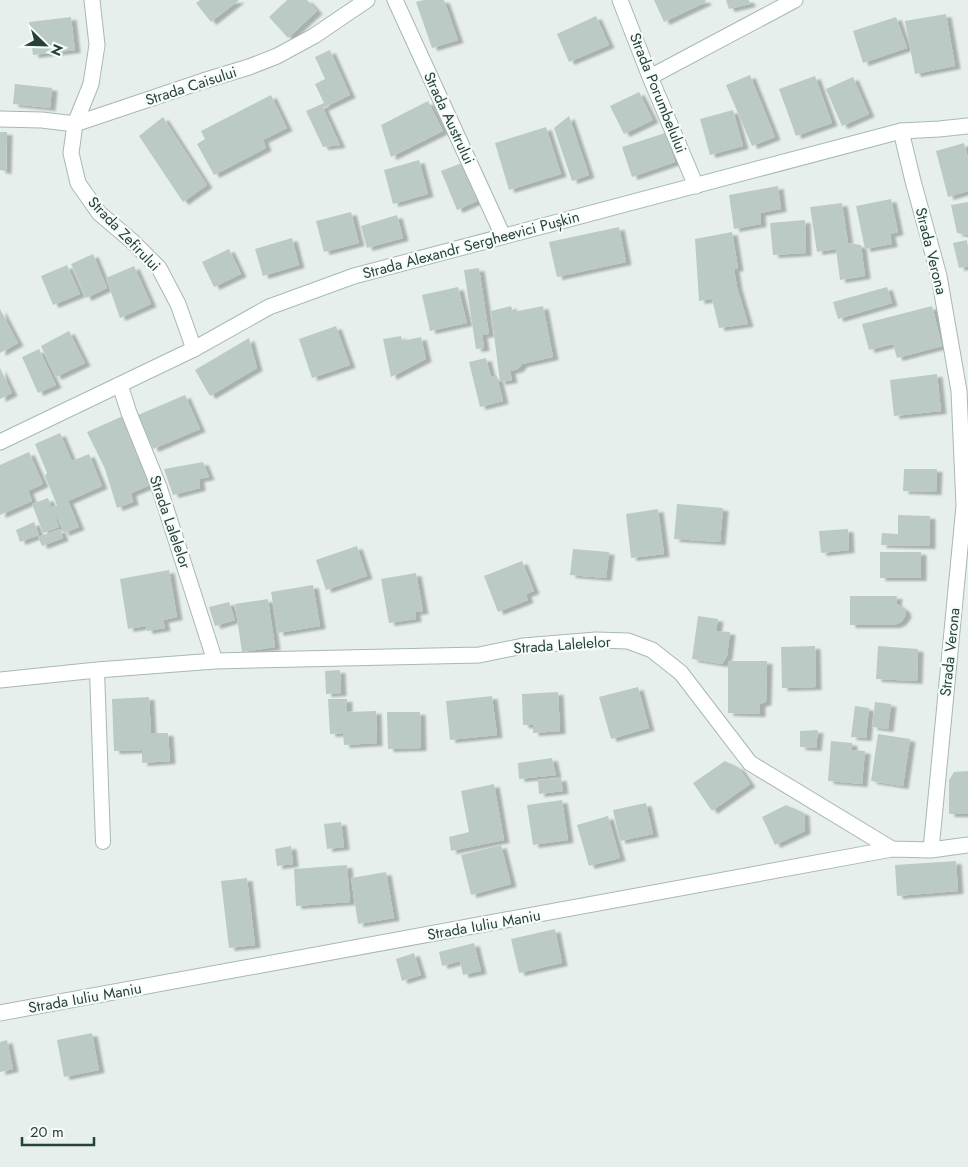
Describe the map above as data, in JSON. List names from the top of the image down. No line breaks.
{"streets":{"street":["Strada Caisului","Strada Porumbelului","Strada Austrului","Strada Zefirului","Strada Alexandr Sergheevici Pușkin","Strada Verona","Strada Lalelelor","Strada Iuliu Maniu"]},"crossings":[["Strada Caisului","Strada Zefirului"],["Strada Porumbelului","Strada Alexandr Sergheevici Pușkin"],["Strada Austrului","Strada Alexandr Sergheevici Pușkin"],["Strada Zefirului","Strada Alexandr Sergheevici Pușkin"],["Strada Alexandr Sergheevici Pușkin","Strada Verona"],["Strada Alexandr Sergheevici Pușkin","Strada Lalelelor"],["Strada Verona","Strada Iuliu Maniu"],["Strada Lalelelor","Strada Iuliu Maniu"]],"scale_bar":"20 m","north":"bottom right"}
